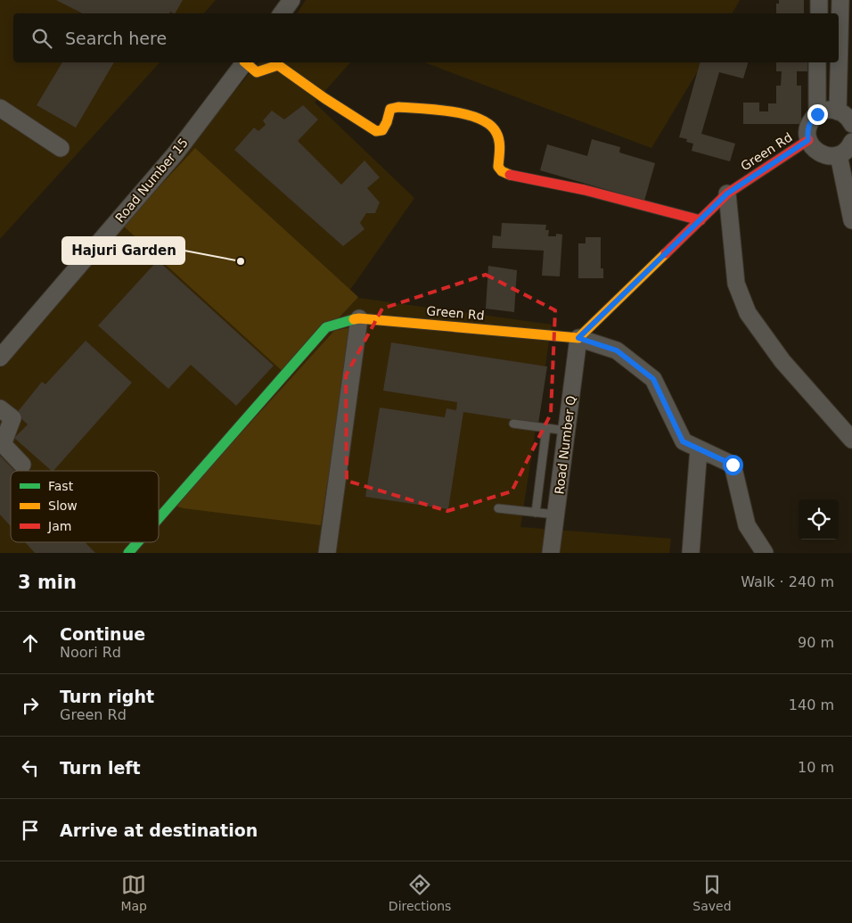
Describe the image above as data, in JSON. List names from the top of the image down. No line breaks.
{"streets":{"street":["Green Rd","Road Number 15","Road Number Q"]},"crossings":[["Green Rd","Road Number Q"]],"places":["Hajuri Garden"],"legend":["Fast","Slow","Jam"],"page":{"search":"Search here","heading":["3 min","Walk · 240 m"],"list":[["Continue","Noori Rd","90 m"],["Turn right","Green Rd","140 m"],["Turn left","10 m"],"Arrive at destination"],"nav":["Map","Directions","Saved"]}}
